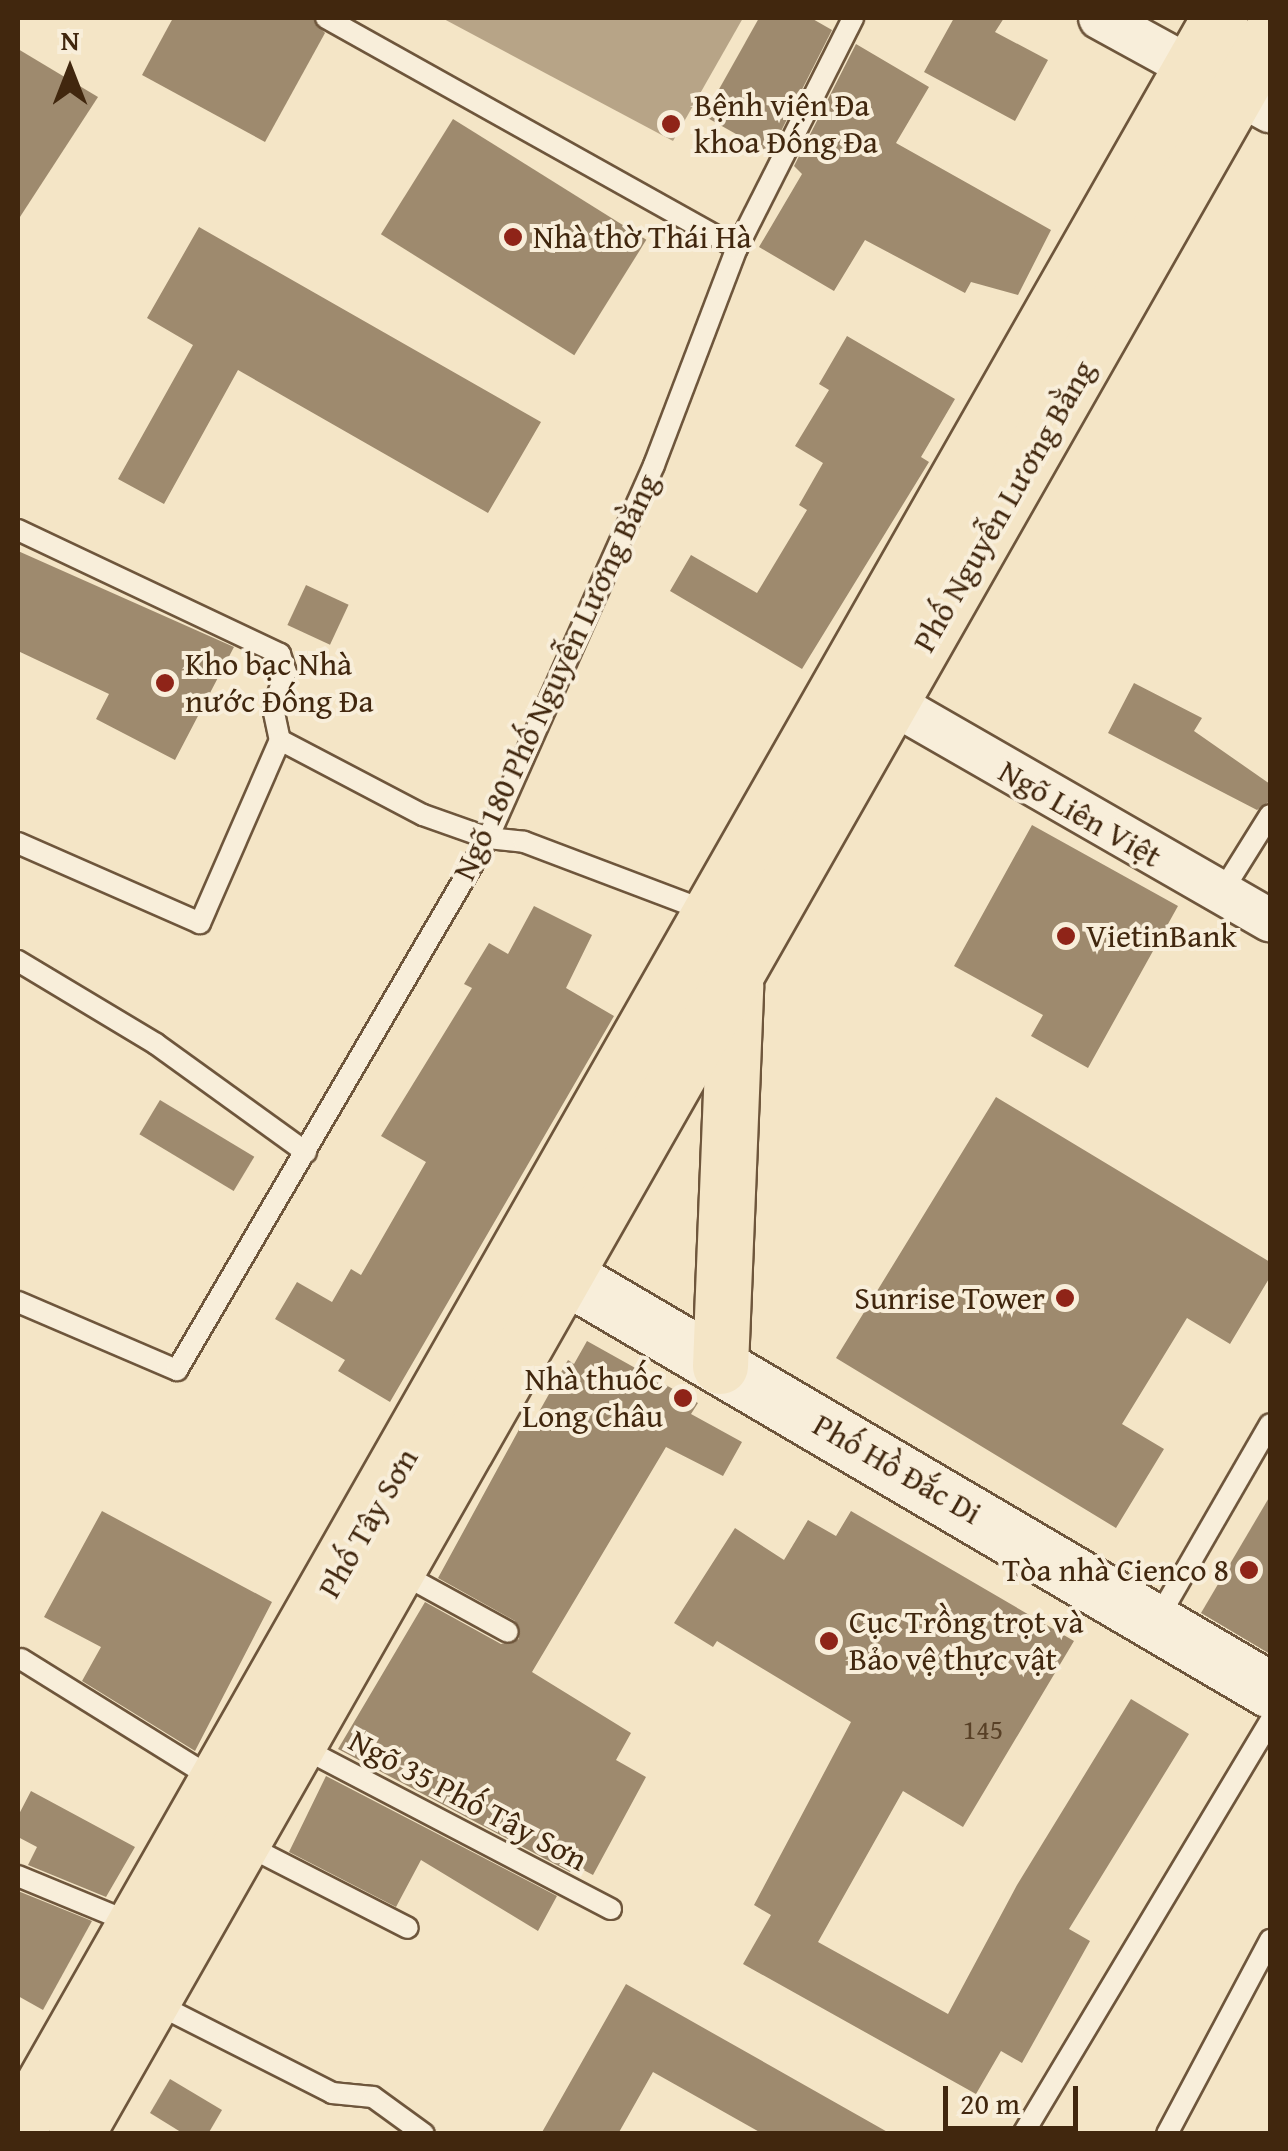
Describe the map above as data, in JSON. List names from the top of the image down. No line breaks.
{"streets":{"main road":["Phố Nguyễn Lương Bằng","Phố Tây Sơn"],"street":["Ngõ Liên Việt","Phố Hồ Đắc Di"],"lane":["Ngõ 180 Phố Nguyễn Lương Bằng","Ngõ 35 Phố Tây Sơn"]},"crossings":[["Phố Nguyễn Lương Bằng","Ngõ Liên Việt"],["Phố Nguyễn Lương Bằng","Phố Tây Sơn"],["Phố Hồ Đắc Di","Phố Tây Sơn"],["Phố Tây Sơn","Ngõ 35 Phố Tây Sơn"]],"places":["Bệnh viện Đa khoa Đống Đa","Nhà thờ Thái Hà","Kho bạc Nhà nước Đống Đa","VietinBank","Sunrise Tower","Nhà thuốc Long Châu","Tòa nhà Cienco 8","Cục Trồng trọt và Bảo vệ thực vật"],"house_numbers":["145"],"scale_bar":"20 m","north":"top"}
